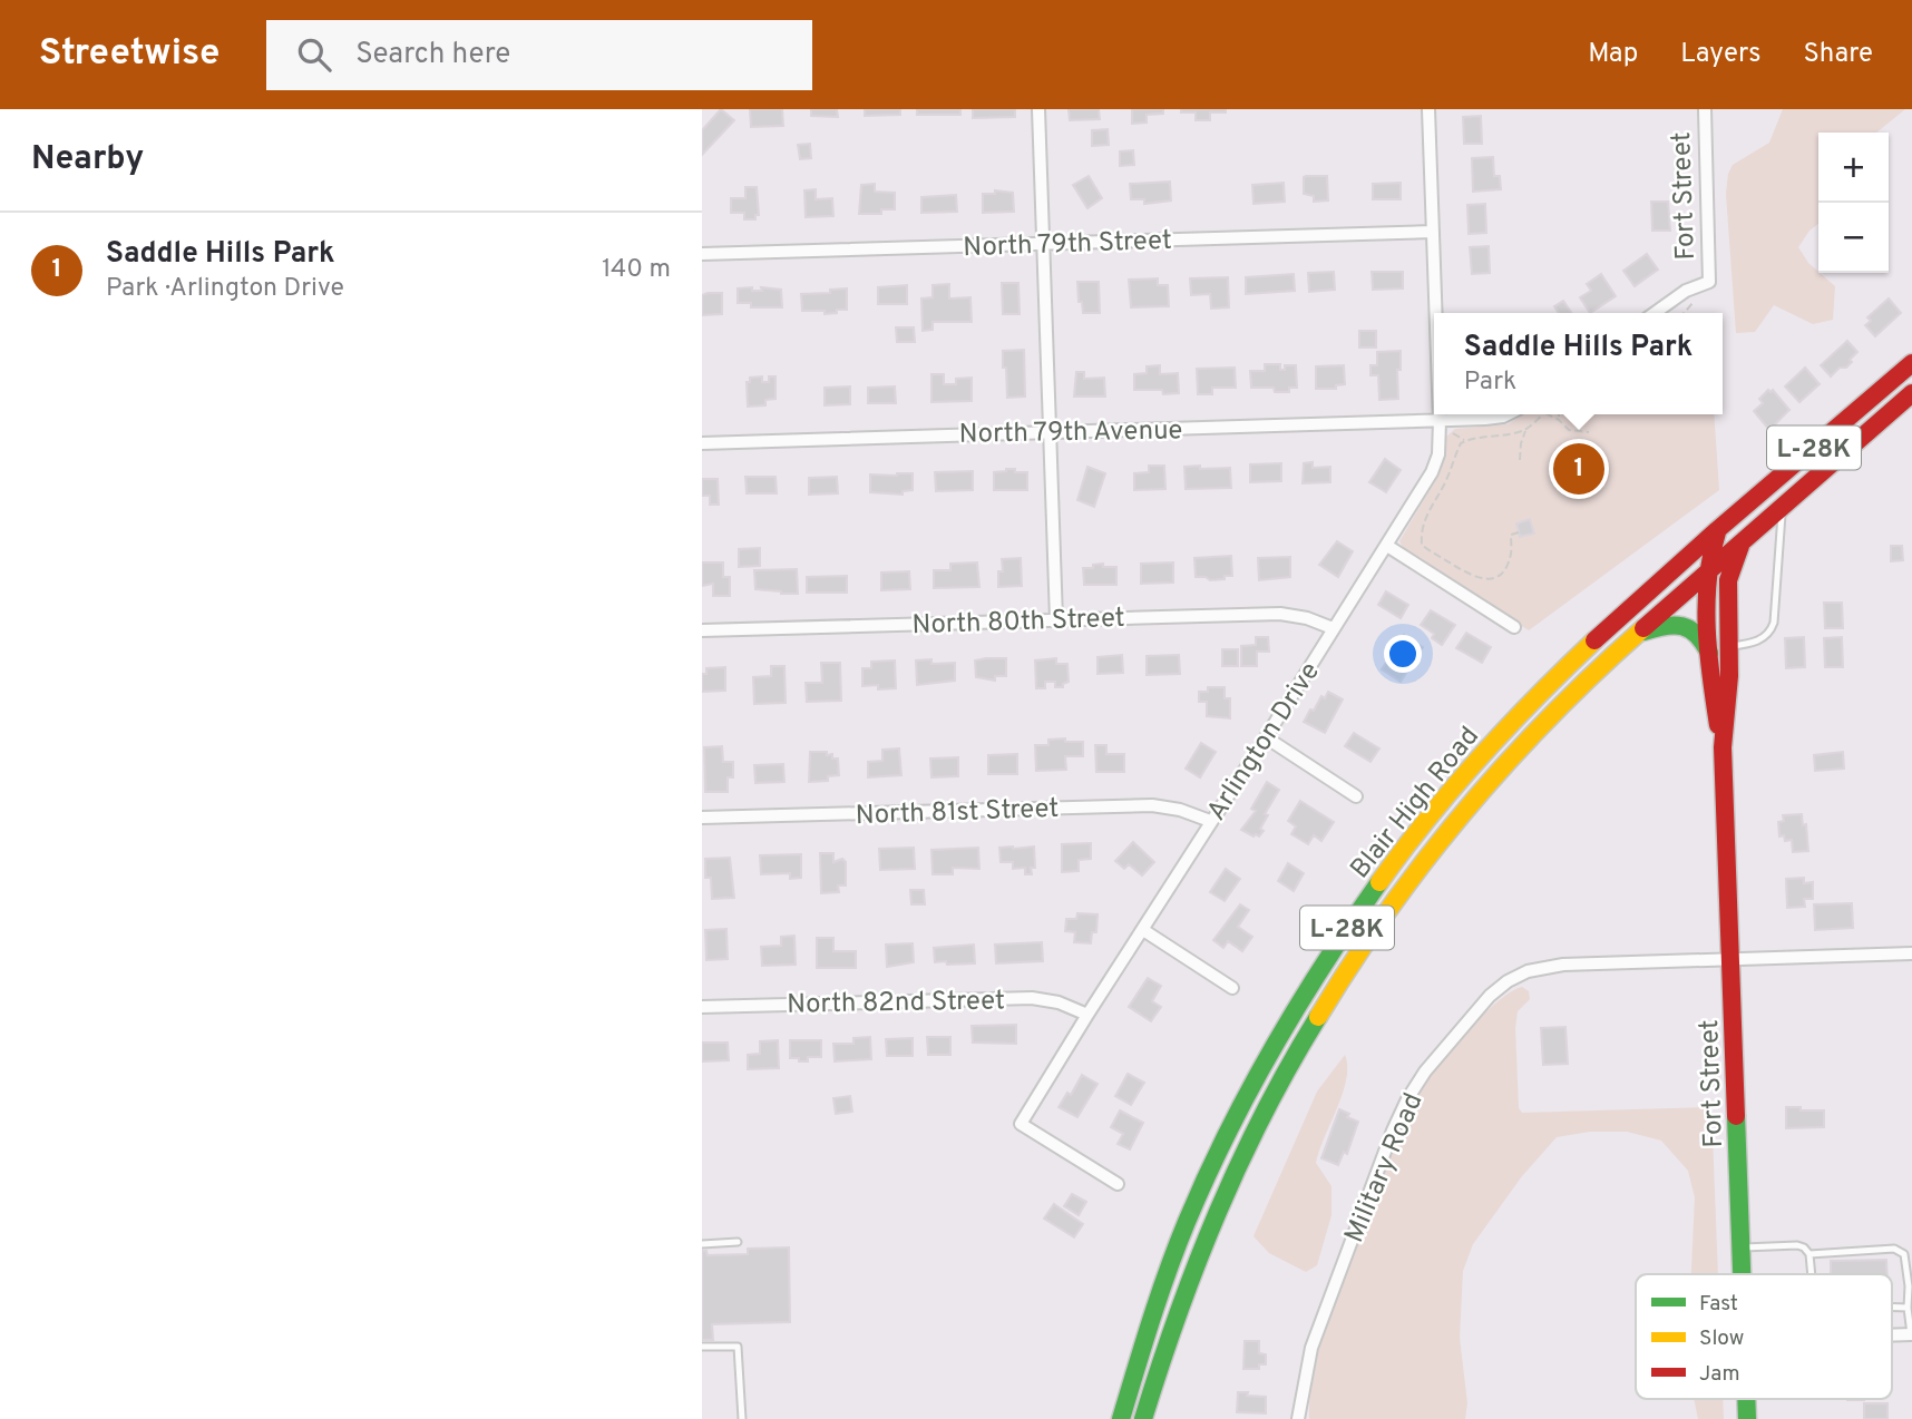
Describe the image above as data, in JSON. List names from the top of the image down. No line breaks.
{"streets":{"main road":["Fort Street","L-28K","Blair High Road"],"street":["North 79th Street","North 79th Avenue","North 80th Street","Arlington Drive","North 81st Street","North 82nd Street","Military Road"]},"crossings":[["Fort Street","L-28K"],["Fort Street","Blair High Road"],["Fort Street","Military Road"],["North 79th Street","Arlington Drive"],["North 79th Avenue","Arlington Drive"],["L-28K","Blair High Road"],["North 80th Street","Arlington Drive"],["Arlington Drive","North 81st Street"],["Arlington Drive","North 82nd Street"]],"legend":["Fast","Slow","Jam"],"page":{"header":"Streetwise","search":"Search here","nav":["Map","Layers","Share"],"heading":"Nearby","map_buttons":["+","−"],"list":[{"mark":"1","name":"Saddle Hills Park","note":"Park · Arlington Drive","value":"140 m"}],"popup":["Saddle Hills Park","Park"],"pins":"1"}}
